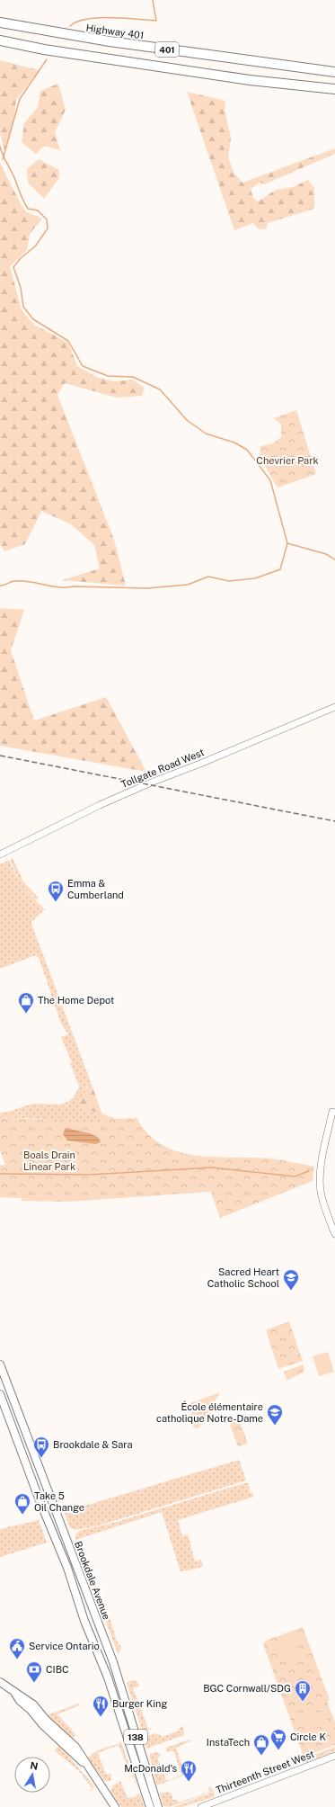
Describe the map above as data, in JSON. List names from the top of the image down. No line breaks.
{"streets":{"highway":["Highway 401","401"],"main road":["Brookdale Avenue","138"],"street":["Tollgate Road West","Thirteenth Street West"]},"parks":["Chevrier Park","Boals Drain Linear Park"],"places":{"bus stop":["Emma & Cumberland","Brookdale & Sara"],"shop":["The Home Depot","Take 5 Oil Change","InstaTech"],"school or university":["Sacred Heart Catholic School","École élémentaire catholique Notre-Dame"],"public building":["Service Ontario"],"bank":["CIBC"],"building":["BGC Cornwall/SDG"],"restaurant":["Burger King","McDonald's"],"supermarket":["Circle K"]},"north":"top"}
